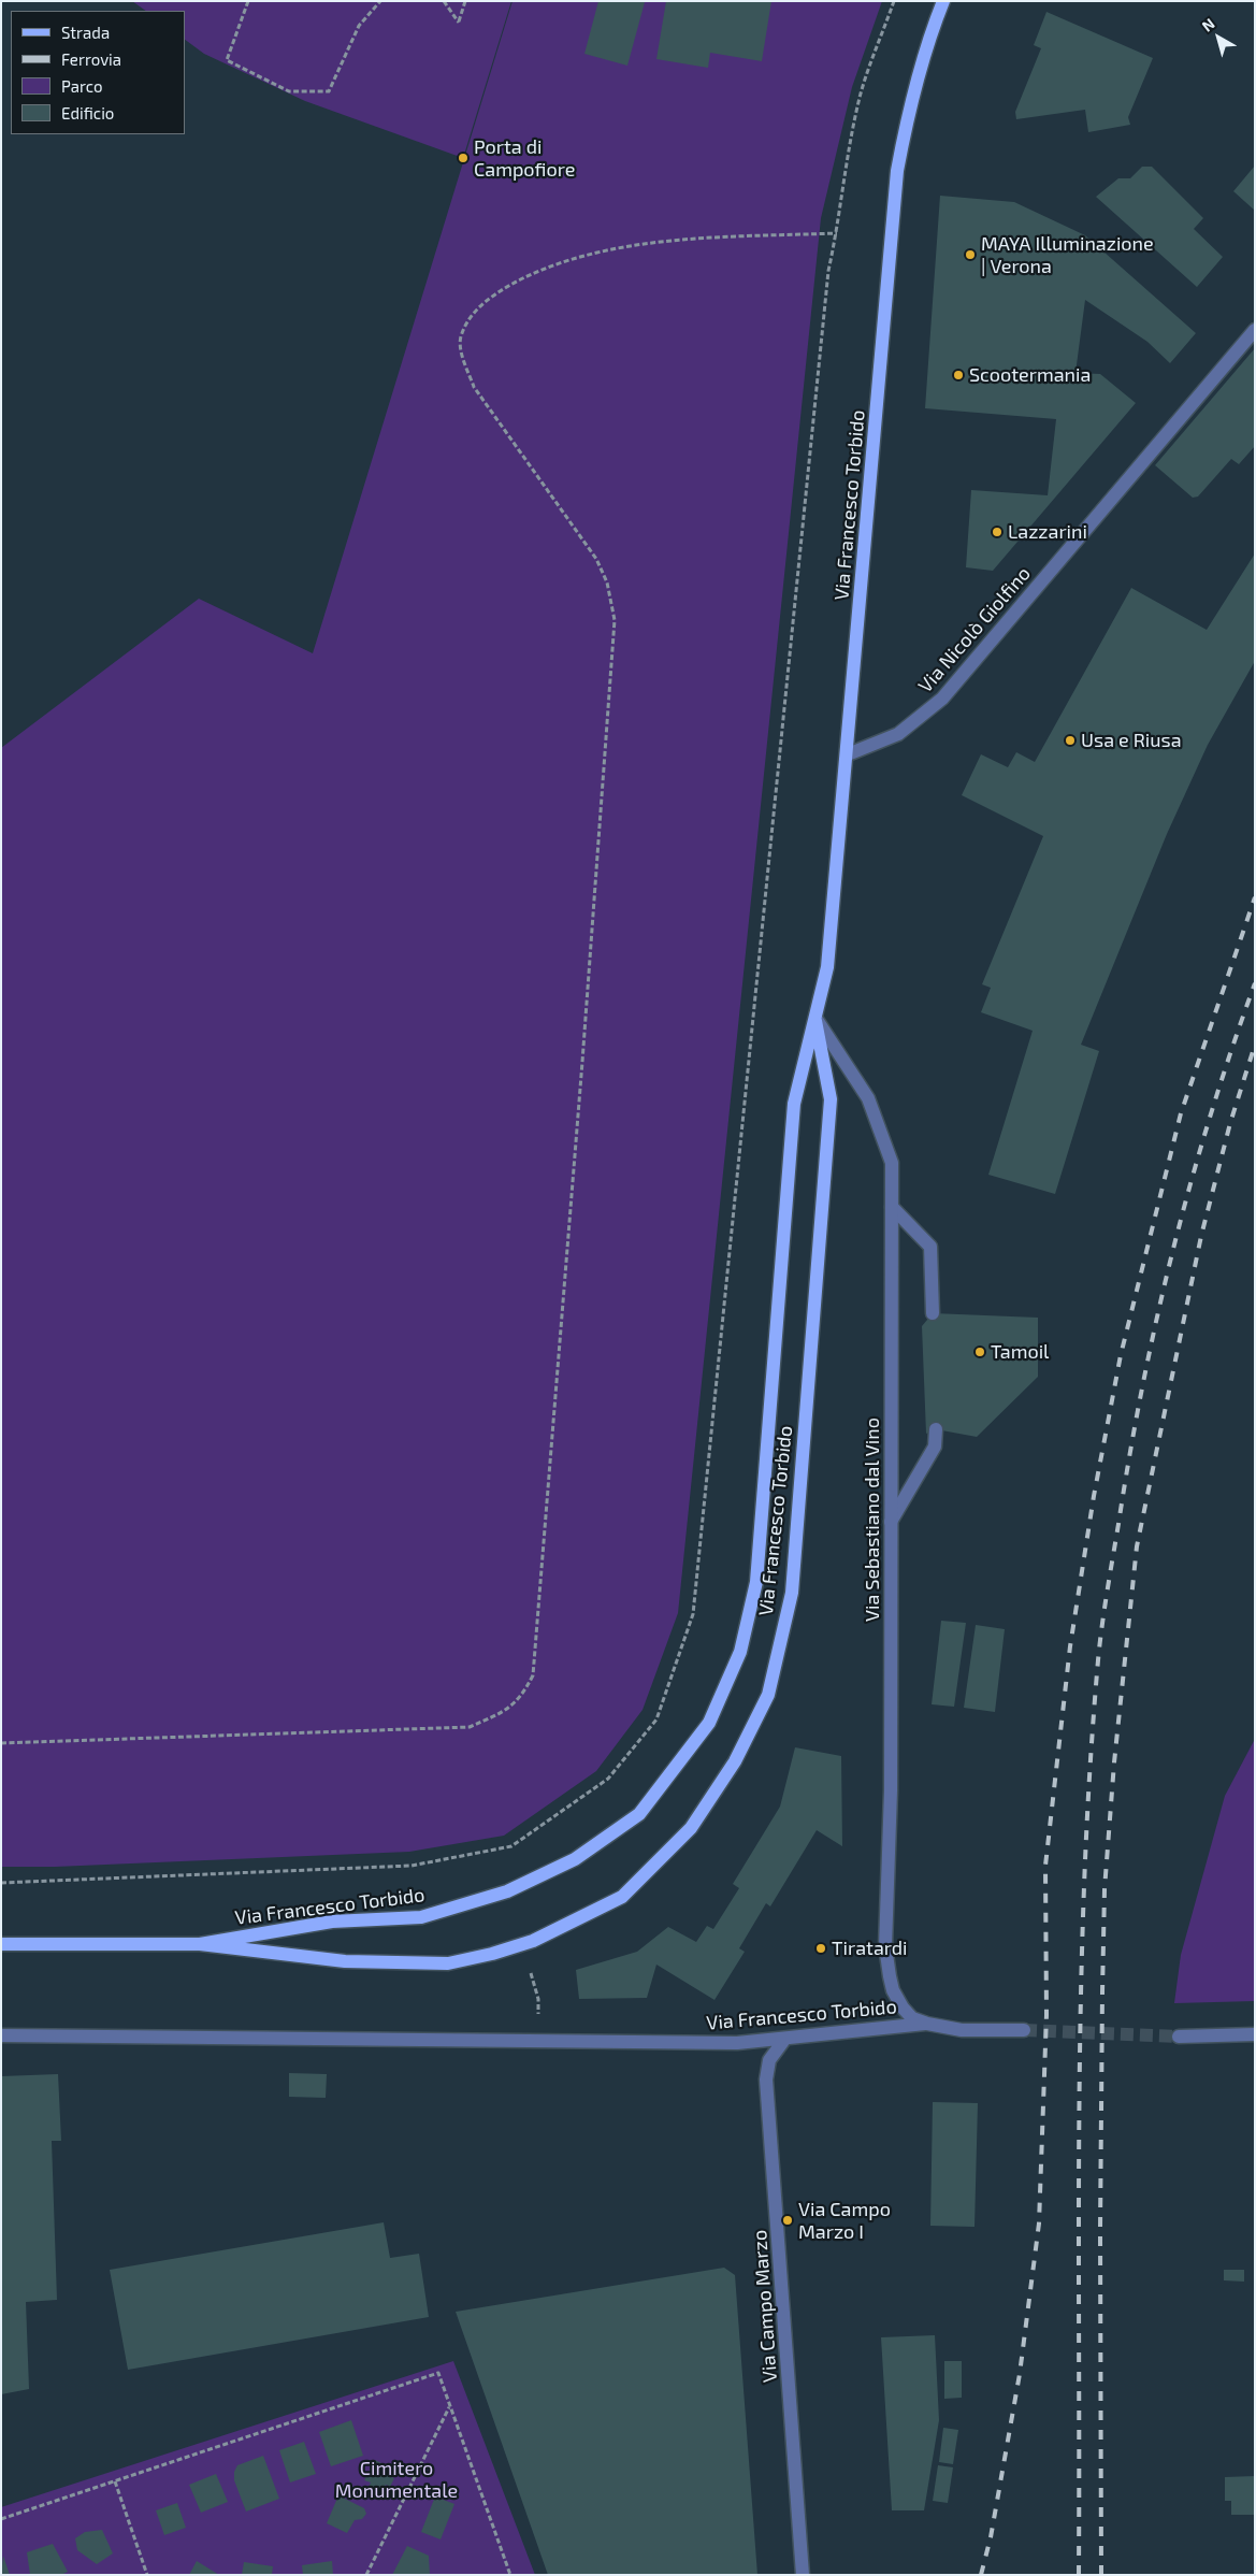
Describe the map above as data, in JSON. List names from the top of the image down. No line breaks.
{"streets":{"main road":["Via Francesco Torbido"],"street":["Via Nicolò Giolfino","Via Sebastiano dal Vino","Via Campo Marzo"]},"crossings":[["Via Francesco Torbido","Via Nicolò Giolfino"],["Via Francesco Torbido","Via Sebastiano dal Vino"],["Via Francesco Torbido","Via Campo Marzo"]],"parks":["Cimitero Monumentale"],"places":["Porta di Campofiore","MAYA Illuminazione | Verona","Scootermania","Lazzarini","Usa e Riusa","Tamoil","Tiratardi","Via Campo Marzo I"],"legend":["Strada","Ferrovia","Parco","Edificio"],"north":"top left"}
